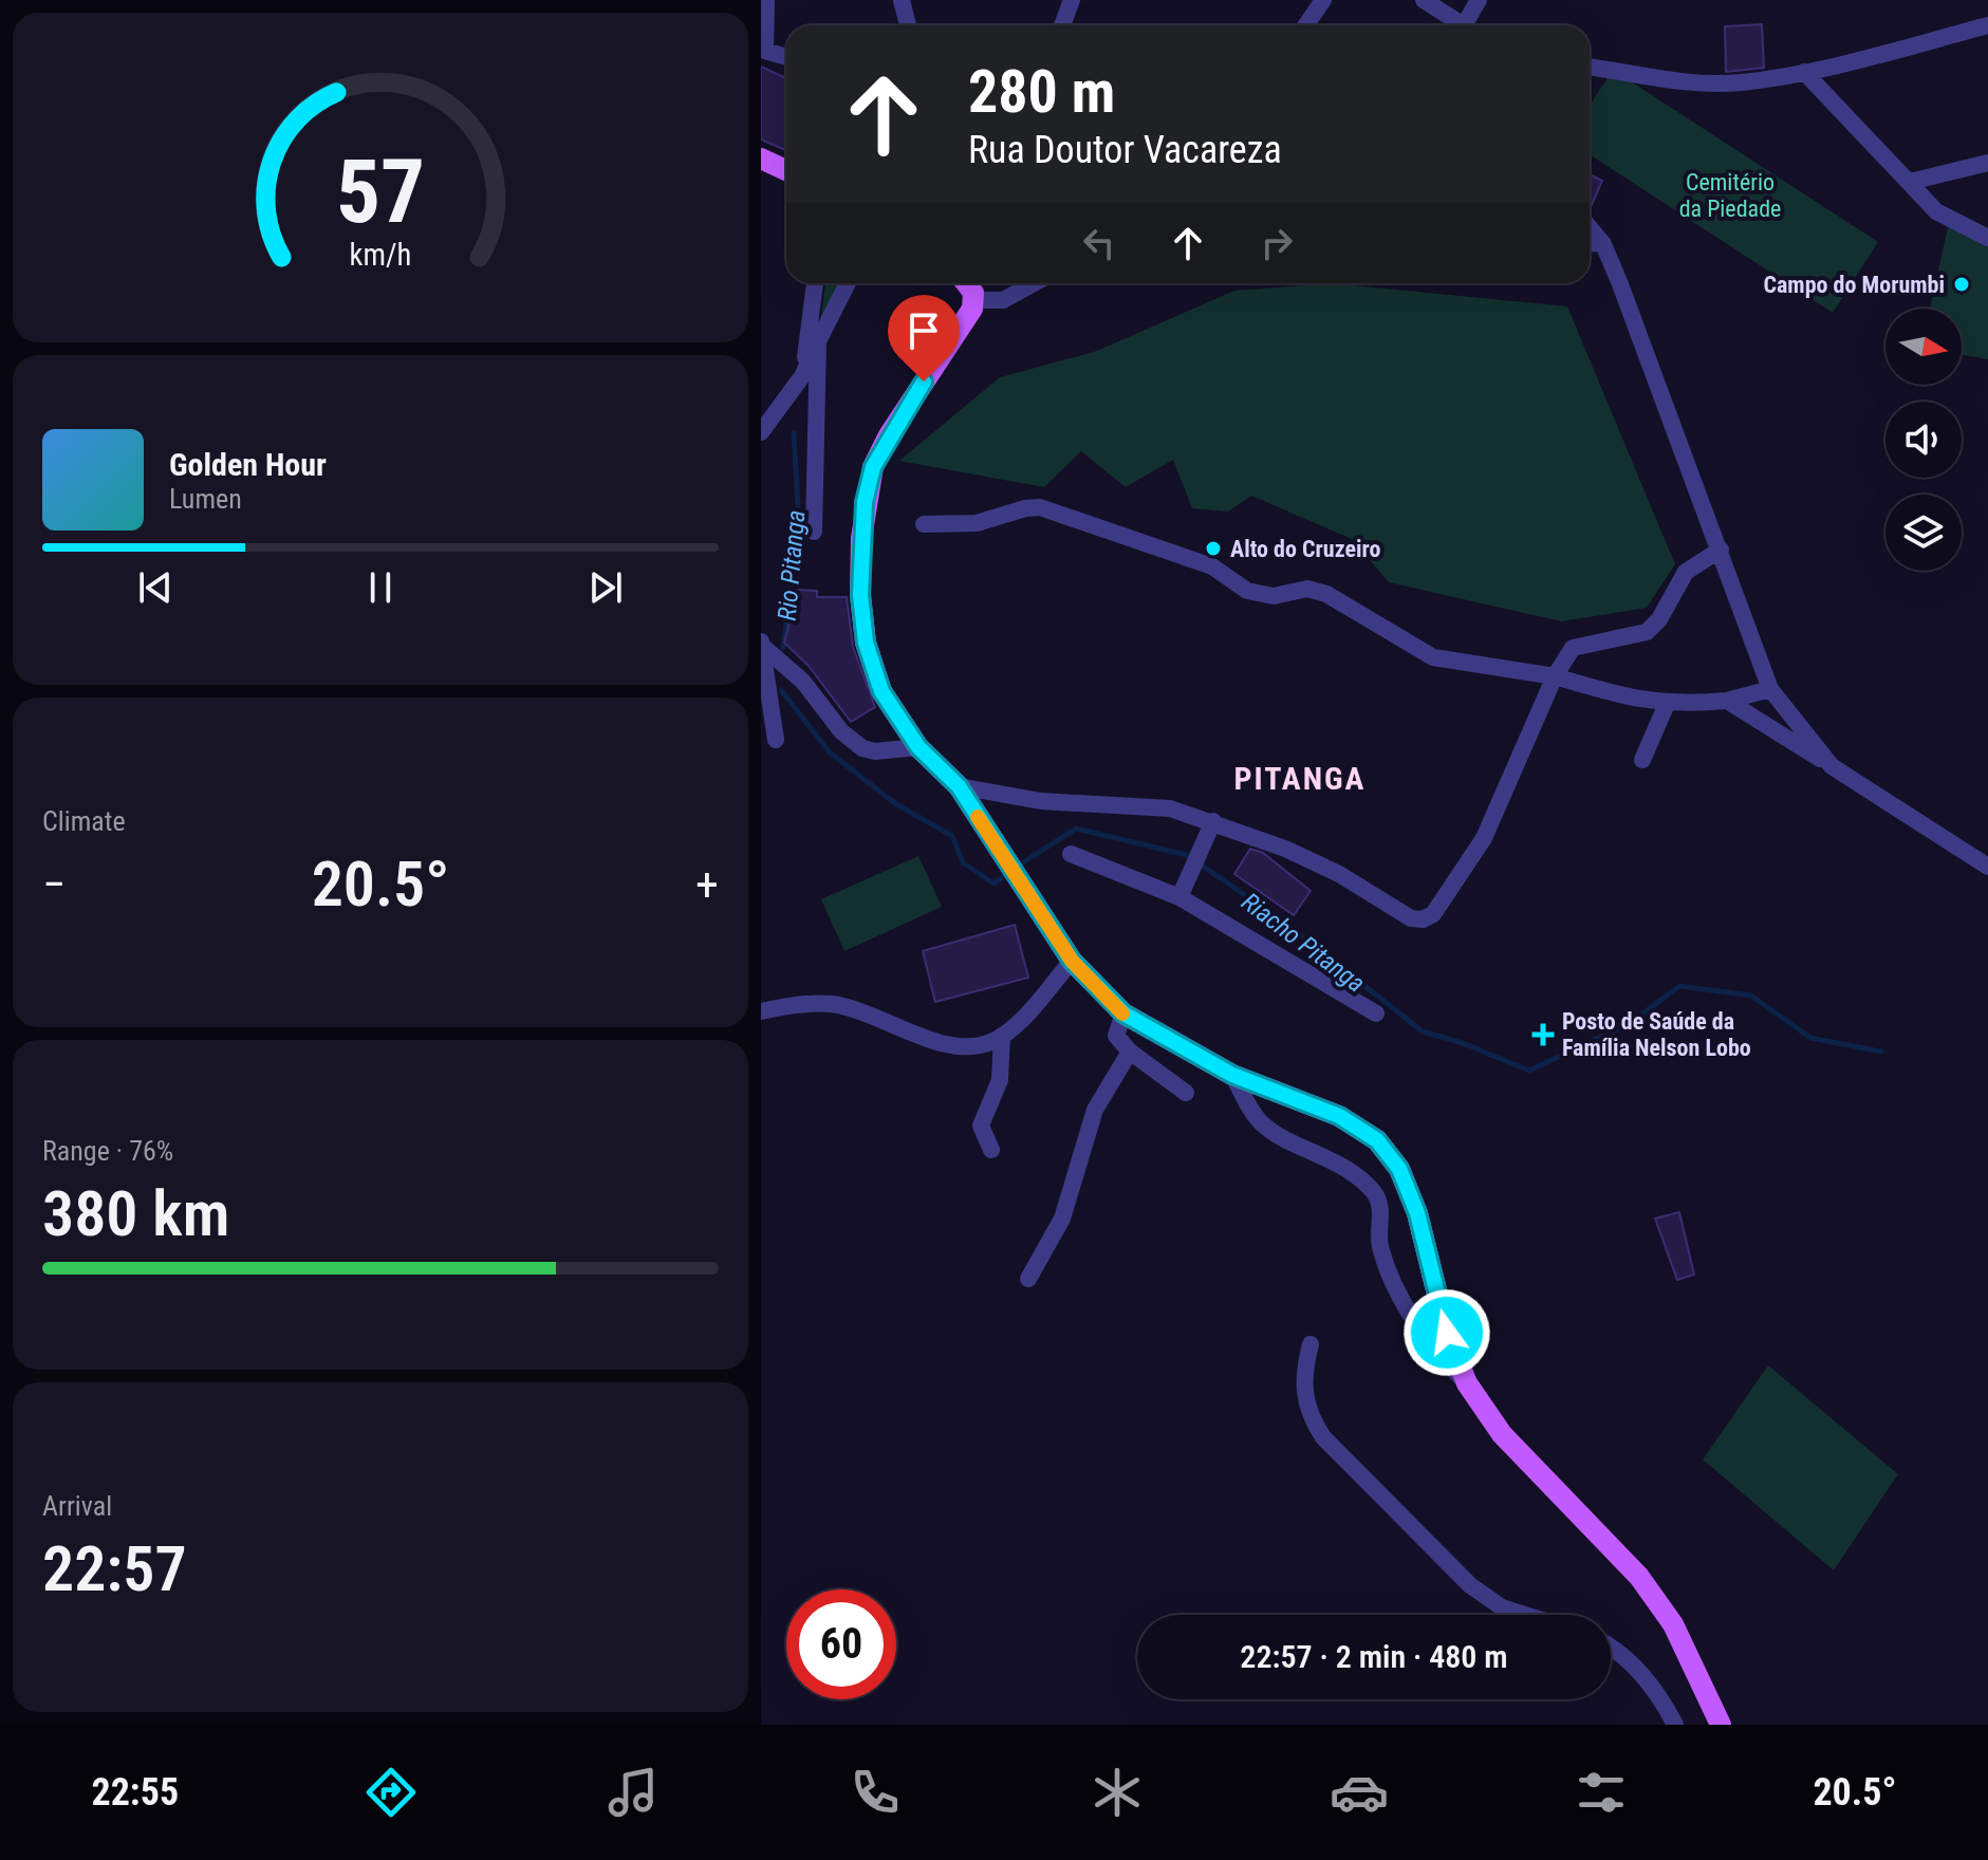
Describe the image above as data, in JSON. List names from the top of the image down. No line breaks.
{"districts":["PITANGA"],"water":["Rio Pitanga","Riacho Pitanga"],"parks":["Cemitério da Piedade"],"places":{"other":["Campo do Morumbi","Alto do Cruzeiro"],"health":["Posto de Saúde da Família Nelson Lobo"]},"north":"right","page":{"turn":["280 m","Rua Doutor Vacareza"],"song":["Golden Hour","Lumen"],"tile":["Climate",["Range · 76%","380 km"],["Arrival","22:57"]],"heat":["−","20.5°","+"],"limit":"60","trip":"22:57 · 2 min · 480 m","tabs":["22:55","20.5°"],"gauge":["57","km/h"]}}
